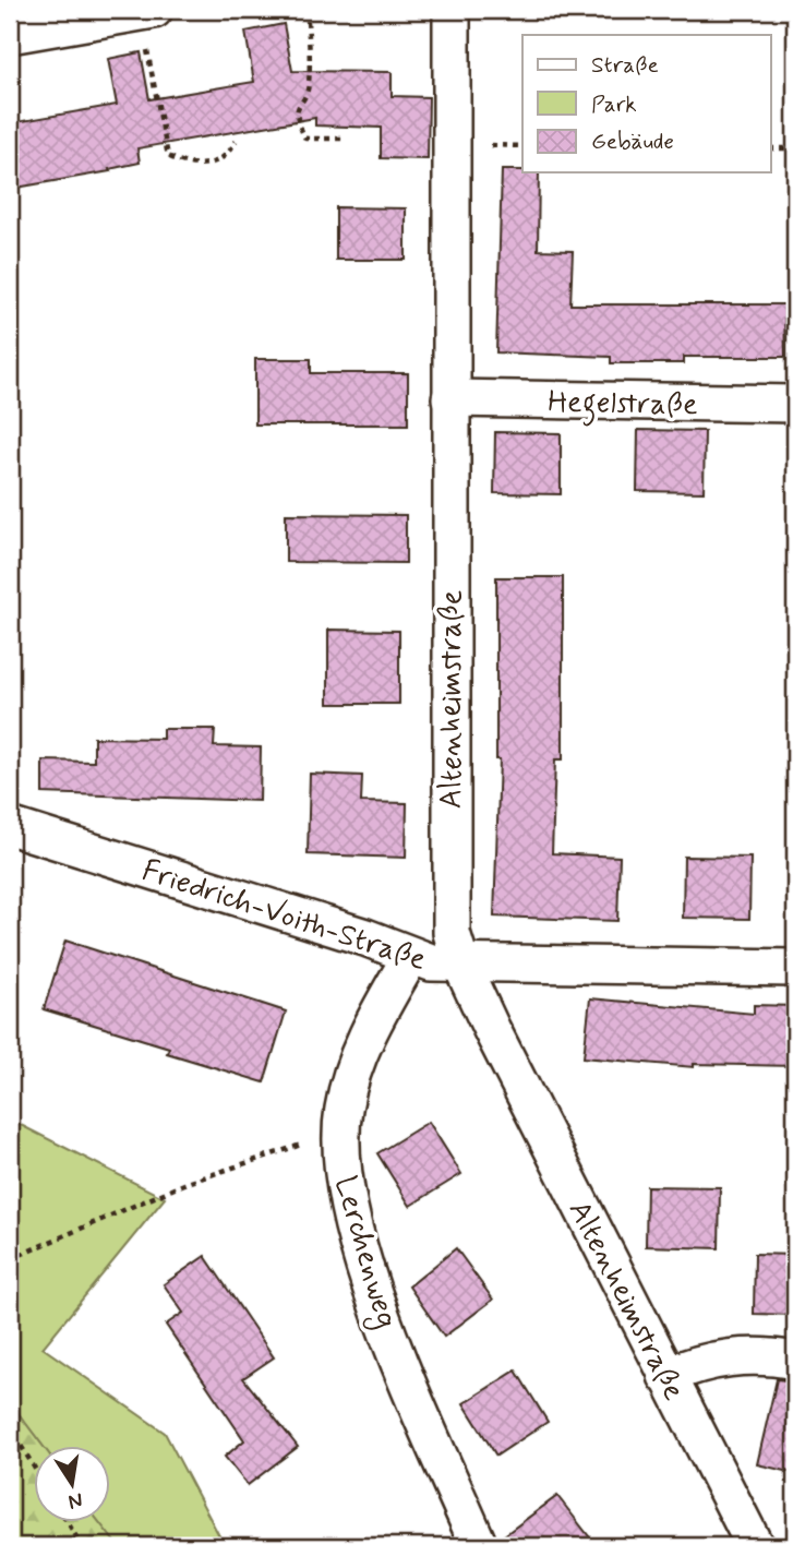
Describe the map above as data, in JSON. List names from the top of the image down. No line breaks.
{"streets":{"street":["Hegelstraße","Altenheimstraße","Friedrich-Voith-Straße","Lerchenweg"]},"crossings":[["Hegelstraße","Altenheimstraße"],["Altenheimstraße","Friedrich-Voith-Straße"],["Friedrich-Voith-Straße","Lerchenweg"]],"legend":["Straße","Park","Gebäude"],"north":"bottom"}
